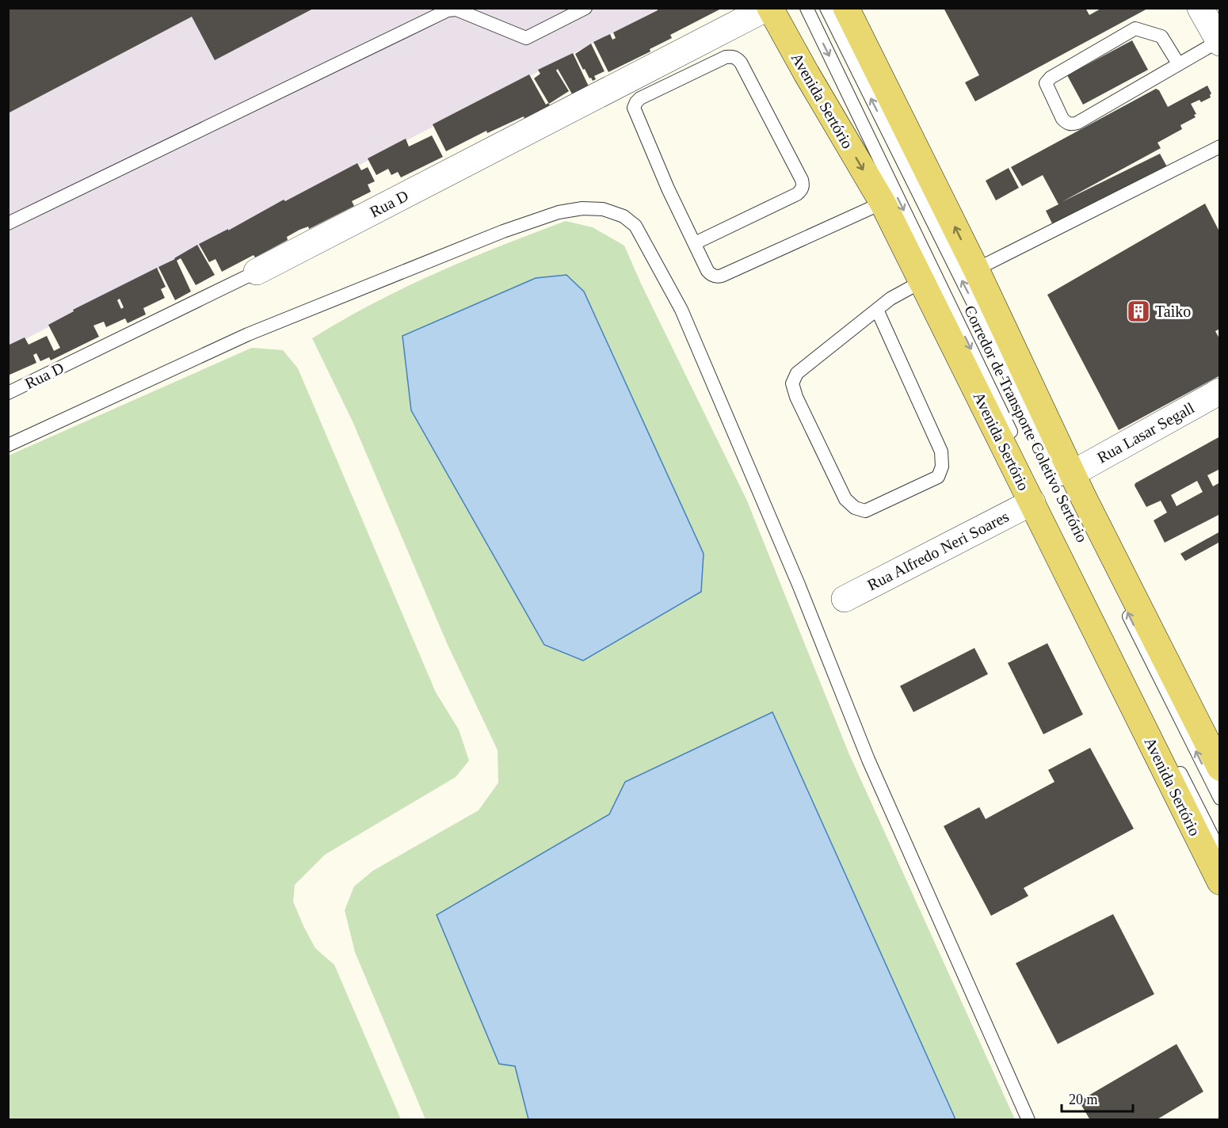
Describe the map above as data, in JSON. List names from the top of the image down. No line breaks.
{"streets":{"main road":["Avenida Sertório"],"street":["Rua D","Rua Lasar Segall","Rua Alfredo Neri Soares"],"lane":["Corredor de Transporte Coletivo Sertório"]},"crossings":[["Avenida Sertório","Rua D"],["Avenida Sertório","Rua Alfredo Neri Soares"]],"places":{"building":["Taiko"]},"scale_bar":"20 m"}
